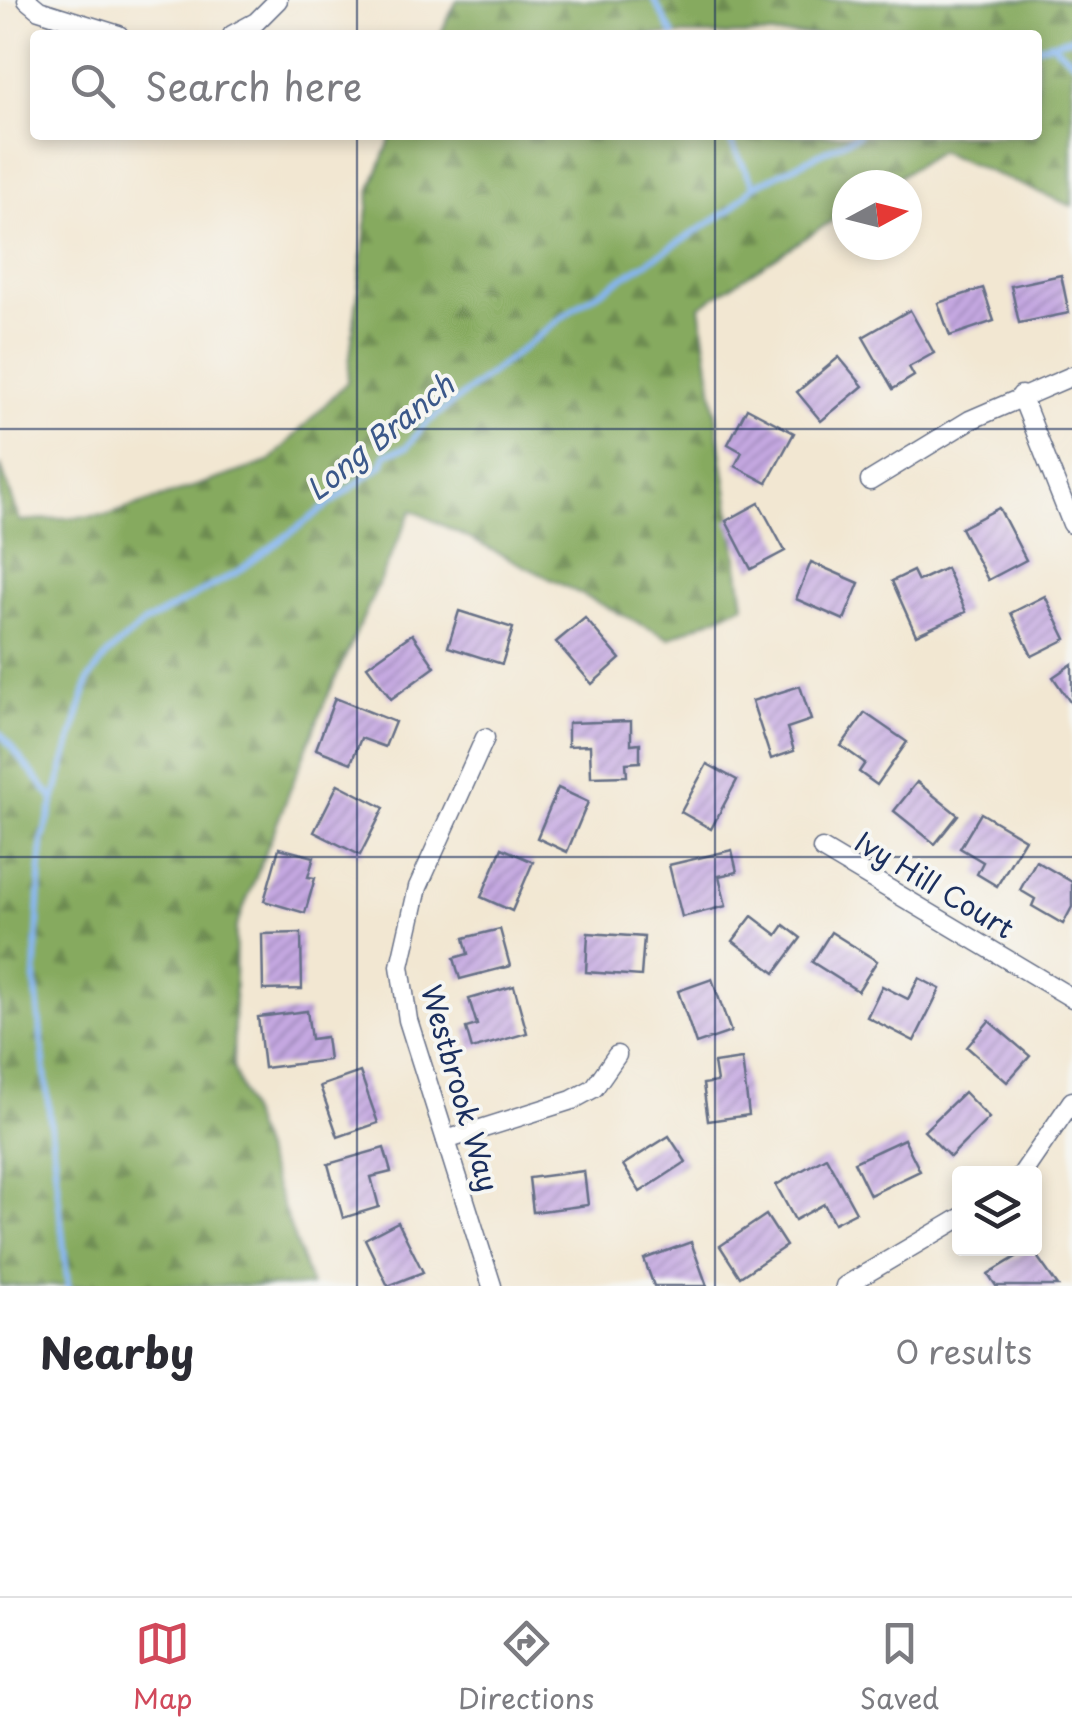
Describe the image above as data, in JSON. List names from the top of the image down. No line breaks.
{"streets":{"street":["Ivy Hill Court","Westbrook Way"]},"water":["Long Branch"],"north":"right","page":{"search":"Search here","heading":["Nearby","0 results"],"nav":["Map","Directions","Saved"]}}
